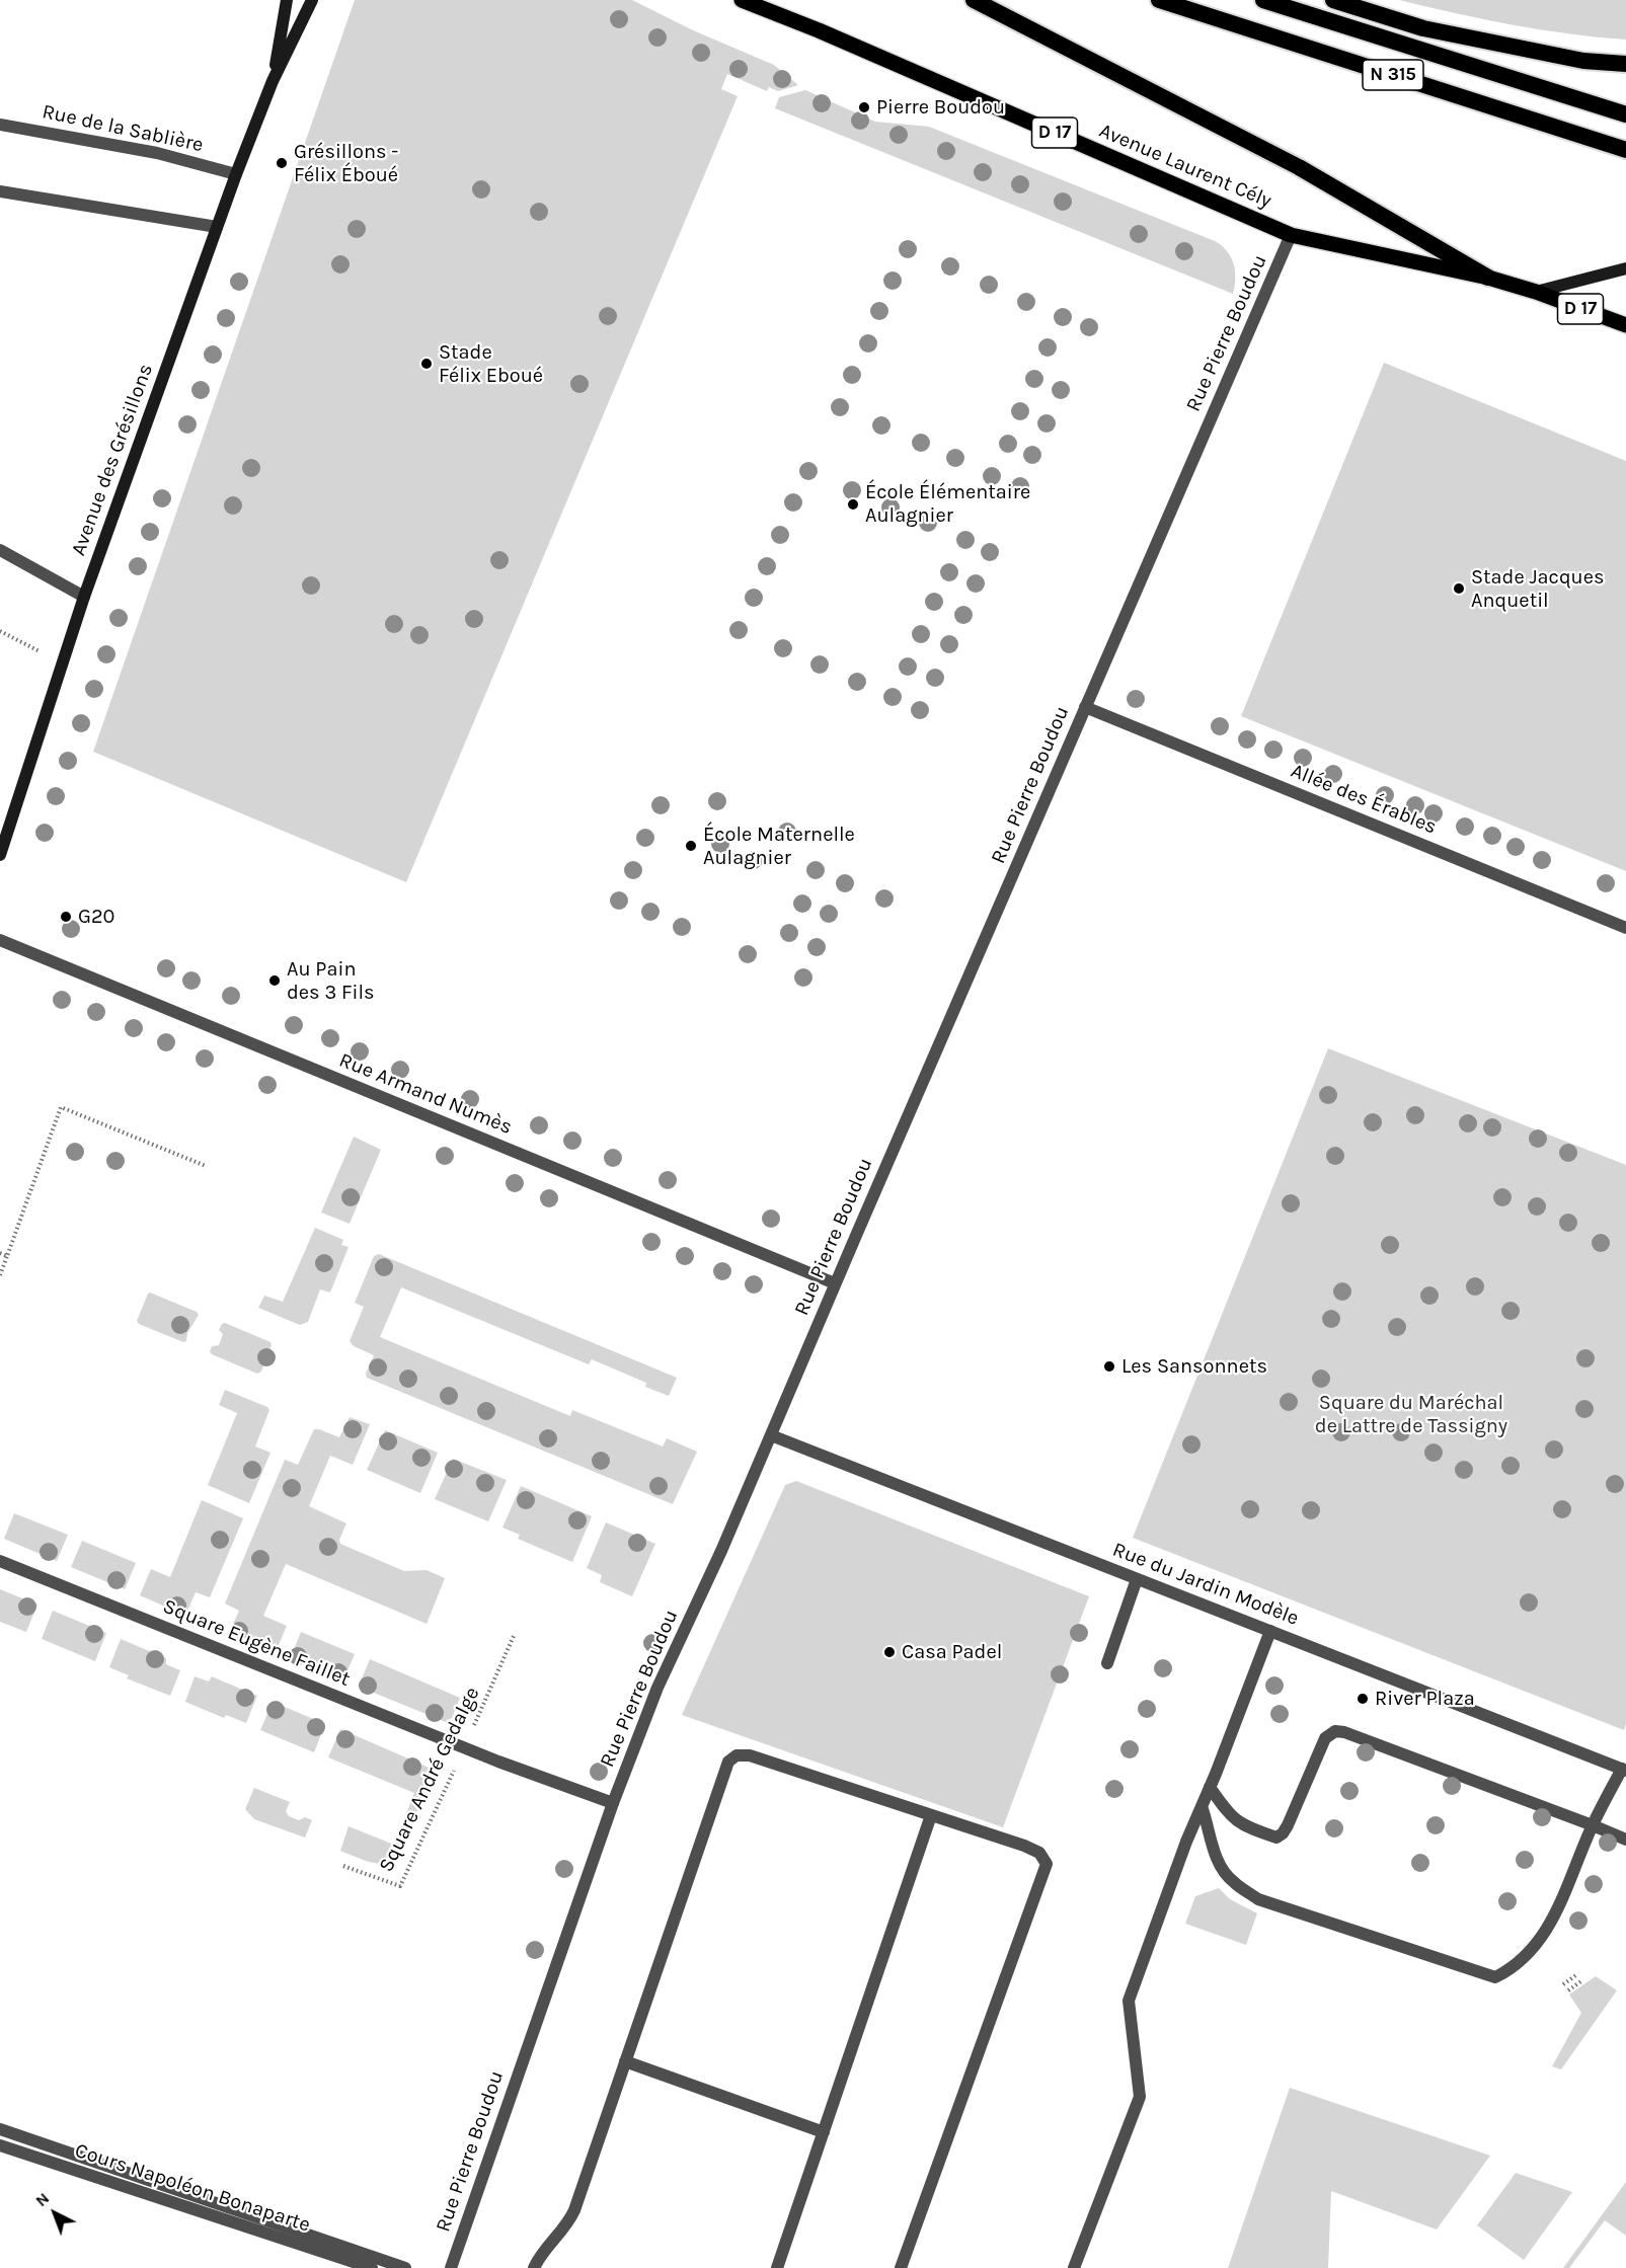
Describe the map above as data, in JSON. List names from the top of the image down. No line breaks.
{"streets":{"highway":["N 315"],"main road":["D 17","Avenue Laurent Cély","Avenue des Grésillons"],"street":["Rue de la Sablière","Rue Pierre Boudou","Allée des Érables","Rue Armand Numès","Rue du Jardin Modèle","Square Eugène Faillet","Cours Napoléon Bonaparte"],"path":["Square André Gedalge"]},"crossings":[["Rue de la Sablière","Avenue des Grésillons"],["D 17","Avenue Laurent Cély"],["Avenue Laurent Cély","Rue Pierre Boudou"],["Rue Pierre Boudou","Allée des Érables"],["Rue Pierre Boudou","Rue Armand Numès"],["Rue Pierre Boudou","Rue du Jardin Modèle"],["Rue Pierre Boudou","Square Eugène Faillet"],["Square Eugène Faillet","Square André Gedalge"]],"parks":["Square du Maréchal de Lattre de Tassigny"],"places":["Pierre Boudou","Grésillons - Félix Éboué","Stade Félix Eboué","École Élémentaire Aulagnier","Stade Jacques Anquetil","École Maternelle Aulagnier","G20","Au Pain des 3 Fils","Les Sansonnets","Casa Padel","River Plaza"],"north":"top left"}
